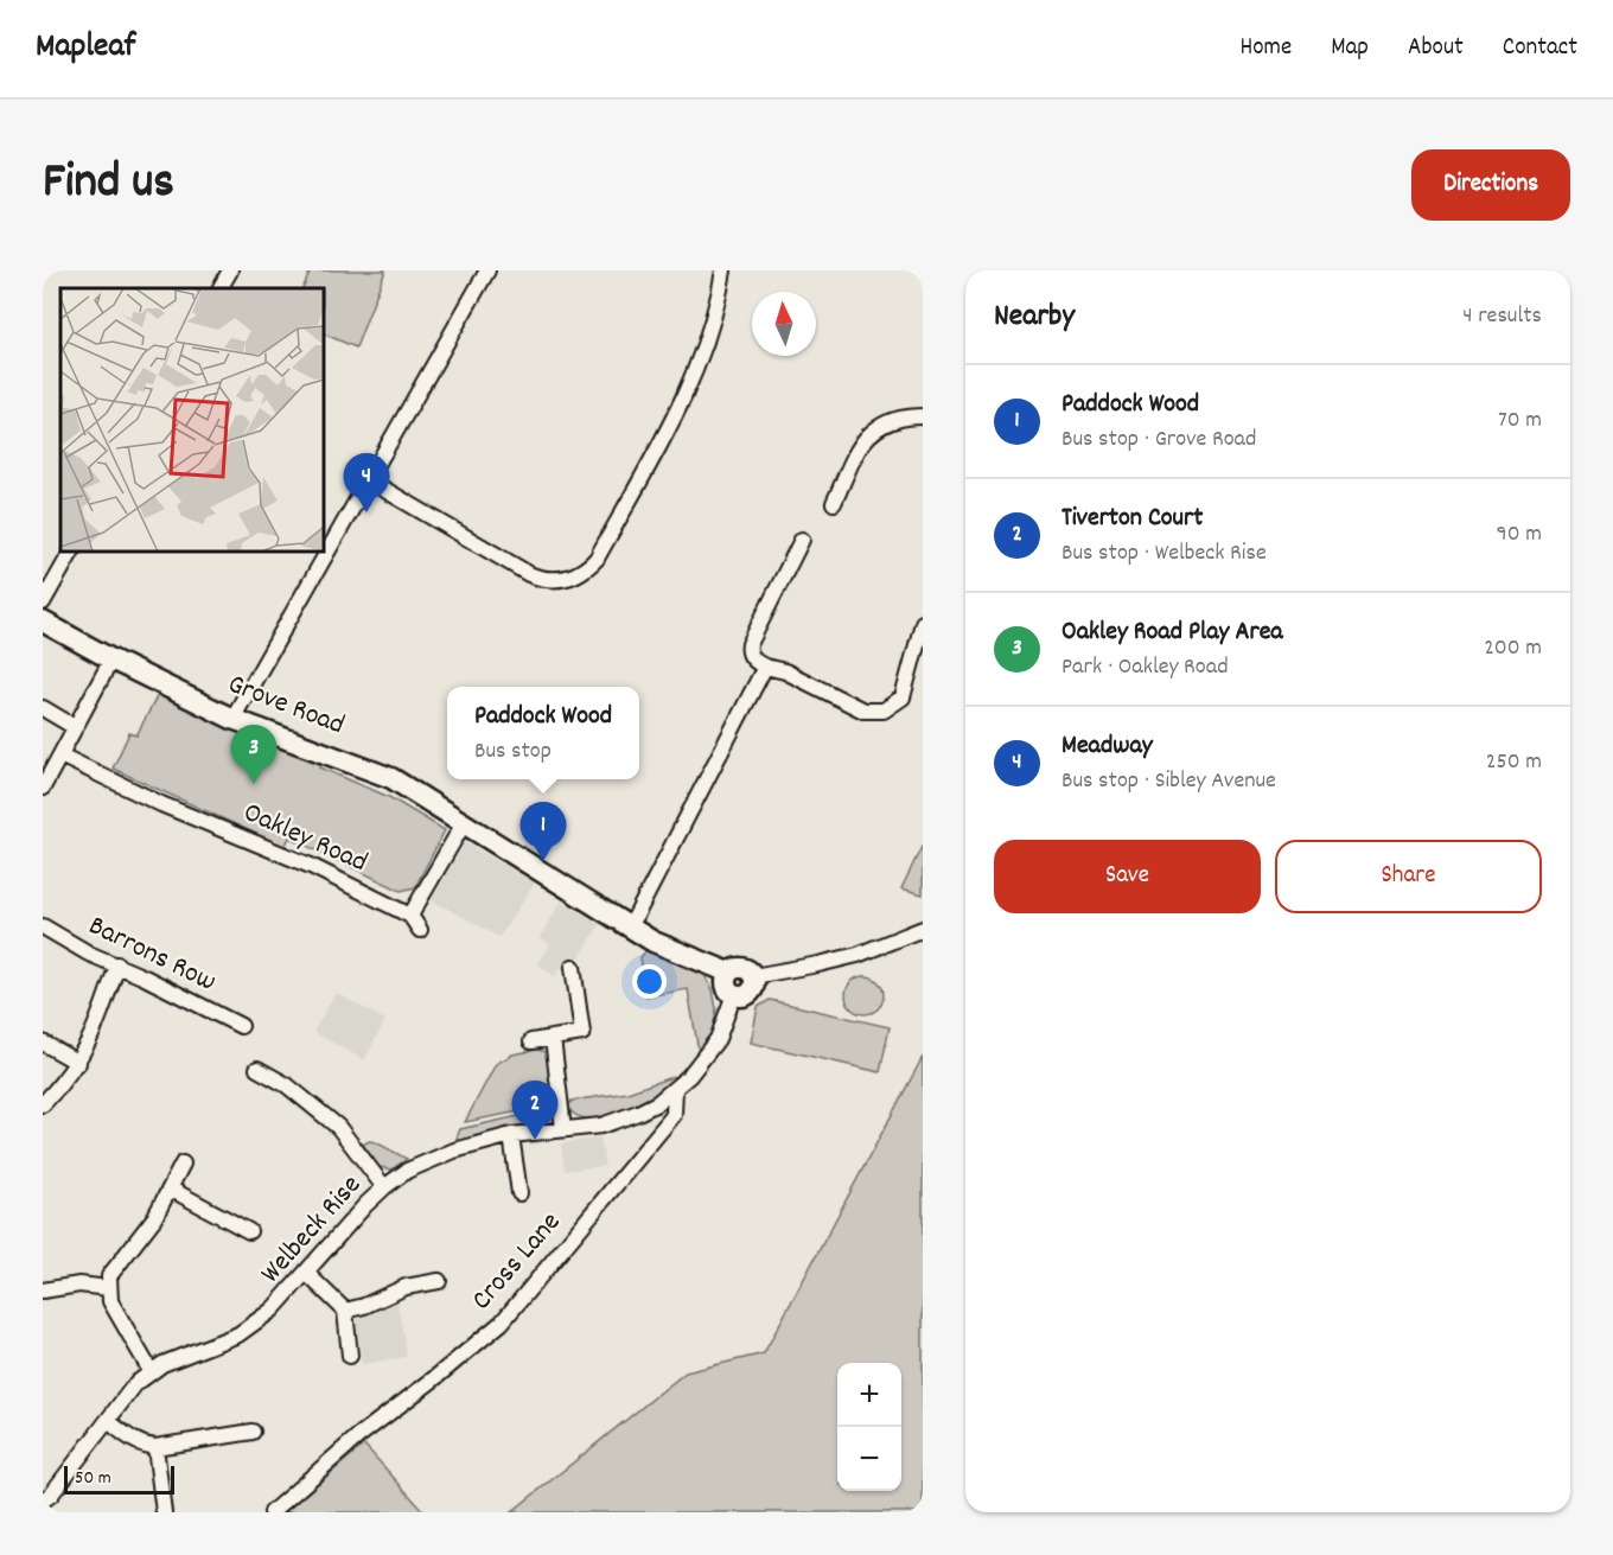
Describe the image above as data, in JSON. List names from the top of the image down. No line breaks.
{"streets":{"street":["Grove Road","Oakley Road","Barrons Row","Welbeck Rise","Cross Lane"]},"crossings":[["Welbeck Rise","Cross Lane"]],"scale_bar":"50 m","north":"top","page":{"header":"Mapleaf","nav":["Home","Map","About","Contact"],"title":"Find us","buttons":["Directions",["Save","Share"]],"heading":["Nearby","4 results"],"list":[{"mark":"1","name":"Paddock Wood","note":"Bus stop · Grove Road","value":"70 m"},{"mark":"2","name":"Tiverton Court","note":"Bus stop · Welbeck Rise","value":"90 m"},{"mark":"3","name":"Oakley Road Play Area","note":"Park · Oakley Road","value":"200 m"},{"mark":"4","name":"Meadway","note":"Bus stop · Sibley Avenue","value":"250 m"}],"pins":["4","3","1","2"],"popup":["Paddock Wood","Bus stop"],"map_buttons":["+","−"],"scale":"50 m"}}
